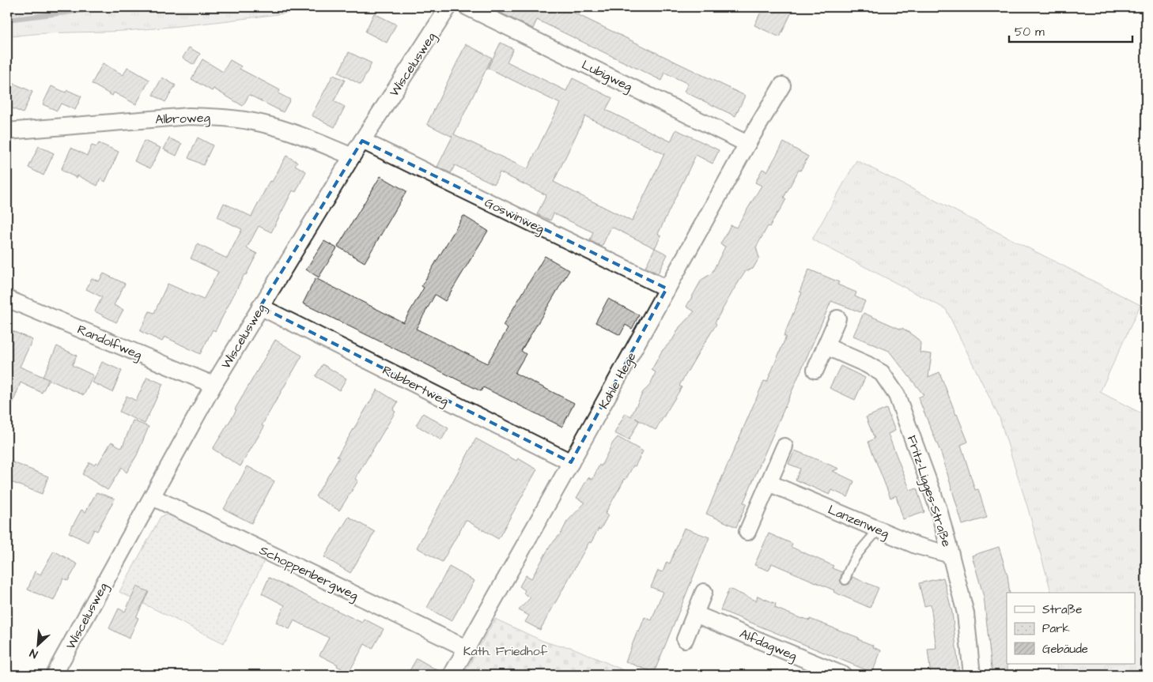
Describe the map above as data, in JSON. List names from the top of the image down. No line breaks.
{"streets":{"street":["Wiscelusweg","Lubigweg","Albroweg","Goswinweg","Randolfweg","Kahle Hege","Rubbertweg","Fritz-Ligges-Straße","Lanzenweg","Schoppenbergweg","Alfdagweg"]},"crossings":[["Wiscelusweg","Albroweg"],["Wiscelusweg","Goswinweg"],["Wiscelusweg","Randolfweg"],["Wiscelusweg","Rubbertweg"],["Wiscelusweg","Schoppenbergweg"],["Lubigweg","Kahle Hege"],["Goswinweg","Kahle Hege"],["Kahle Hege","Rubbertweg"],["Kahle Hege","Schoppenbergweg"],["Fritz-Ligges-Straße","Lanzenweg"]],"parks":["Kath. Friedhof"],"legend":["Straße","Park","Gebäude"],"scale_bar":"50 m","north":"bottom left"}
